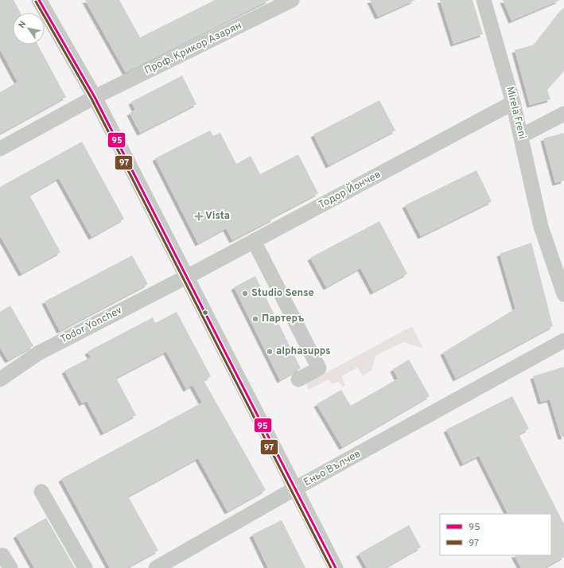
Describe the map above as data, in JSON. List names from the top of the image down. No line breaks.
{"streets":{"street":["Проф. Крикор Азарян","Mirela Freni","Тодор Йончев","Todor Yonchev","Еньо Вълчев"]},"crossings":[["Mirela Freni","Тодор Йончев"],["Тодор Йончев","Todor Yonchev"]],"places":{"health":["Vista"],"other":["Studio Sense","Партеръ","alphasupps"]},"lines":["transit line 95","transit line 97"],"legend":["95","97"],"north":"top left"}
